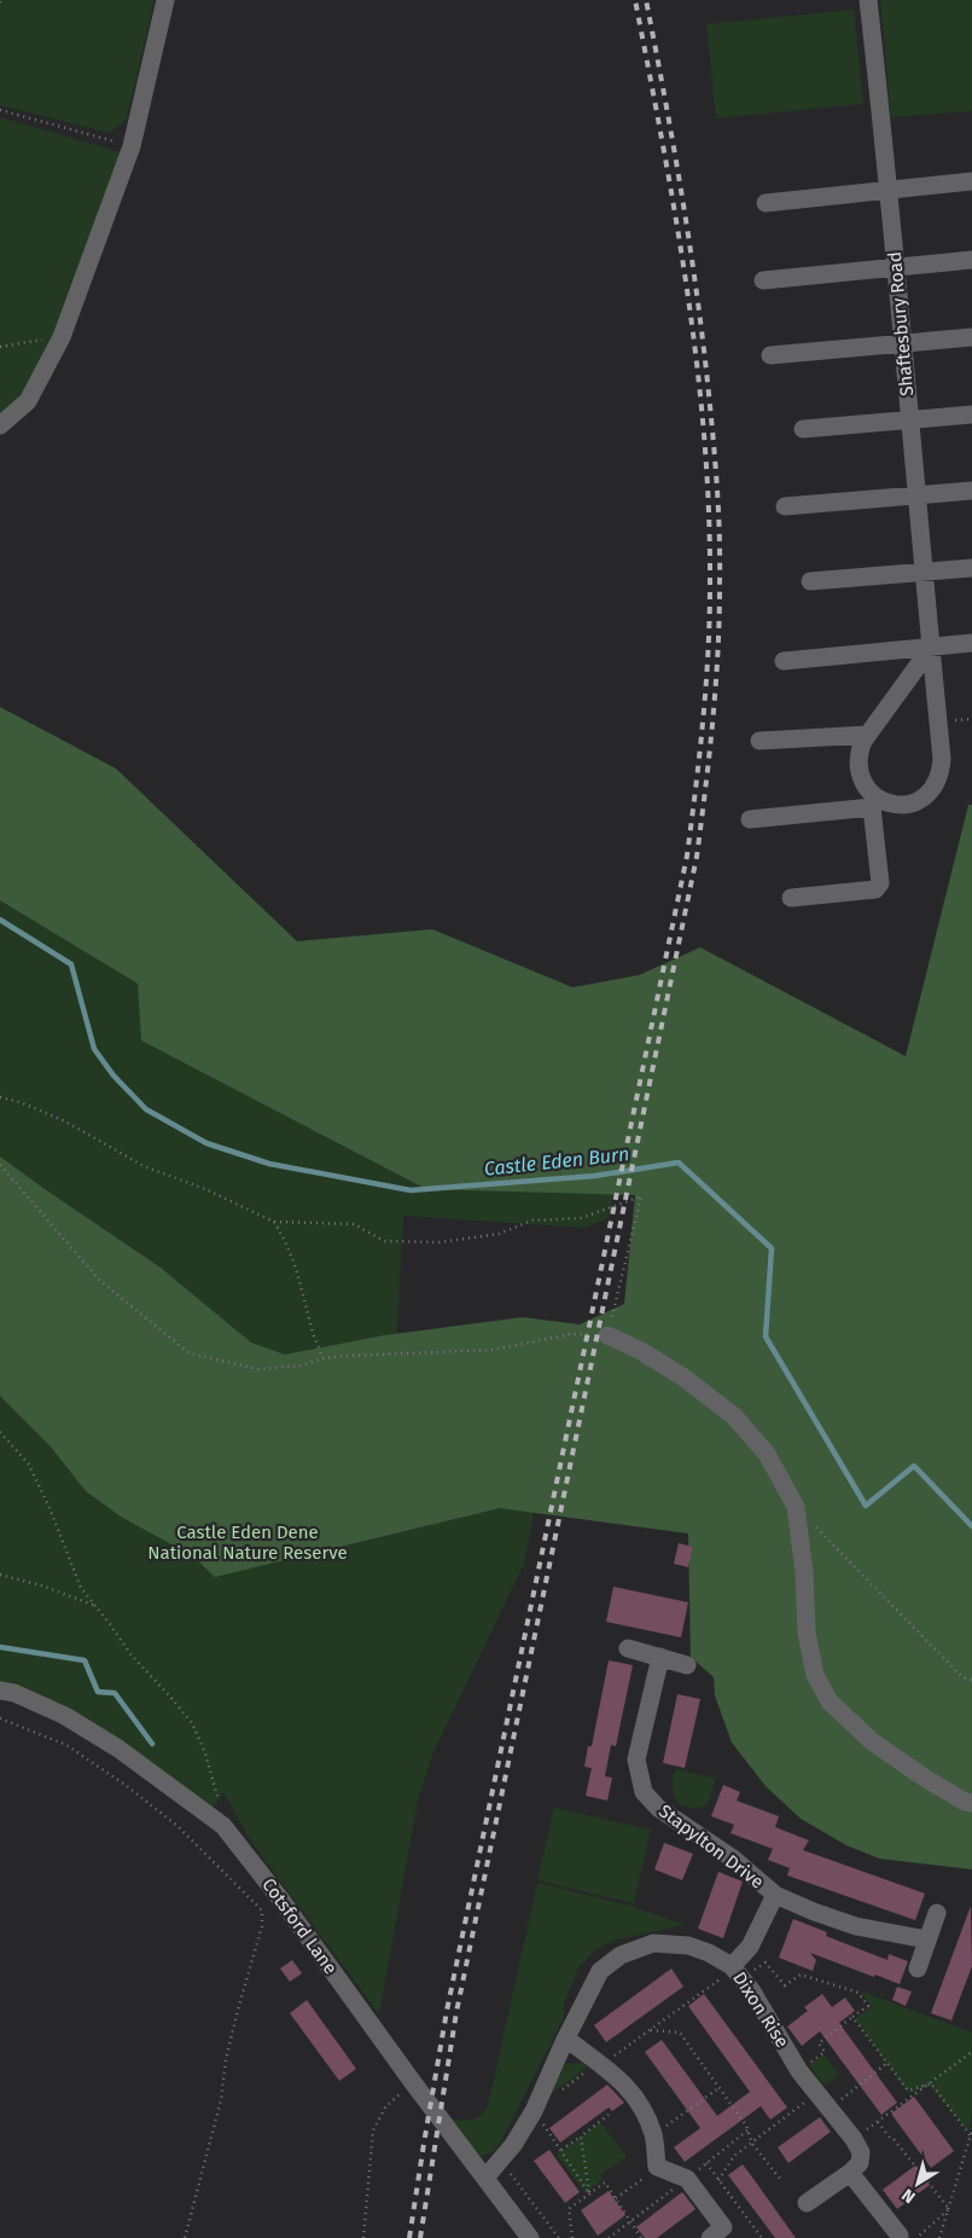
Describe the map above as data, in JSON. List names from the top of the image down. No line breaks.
{"streets":{"street":["Shaftesbury Road","Stapylton Drive","Cotsford Lane","Dixon Rise"]},"crossings":[["Stapylton Drive","Dixon Rise"],["Cotsford Lane","Dixon Rise"]],"water":["Castle Eden Burn"],"parks":["Castle Eden Dene National Nature Reserve"],"north":"bottom left"}
